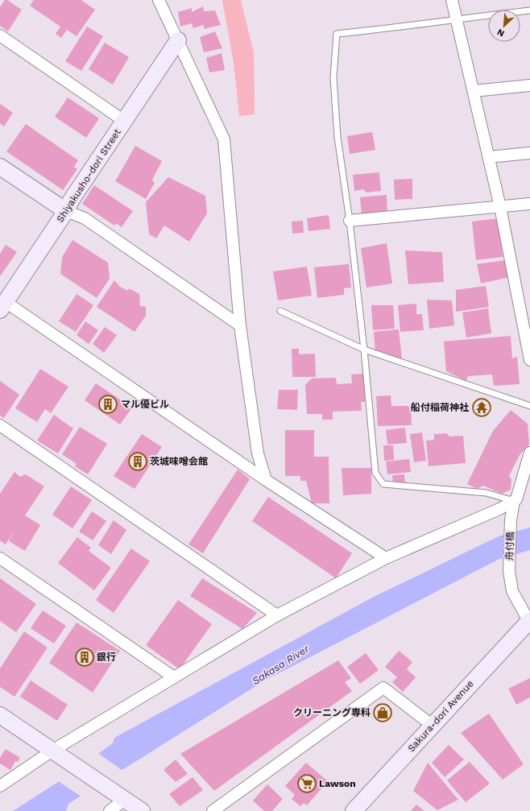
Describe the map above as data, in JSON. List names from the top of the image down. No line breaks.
{"streets":{"street":["Shiyakusho-dori Street","舟付橋","Sakura-dori Avenue"]},"crossings":[["舟付橋","Sakura-dori Avenue"]],"water":["Sakasa River"],"places":{"building":["マル優ビル","茨城味噌会館","銀行"],"temple":["船付稲荷神社"],"shop":["クリーニング専科"],"supermarket":["Lawson"]},"north":"bottom left"}
